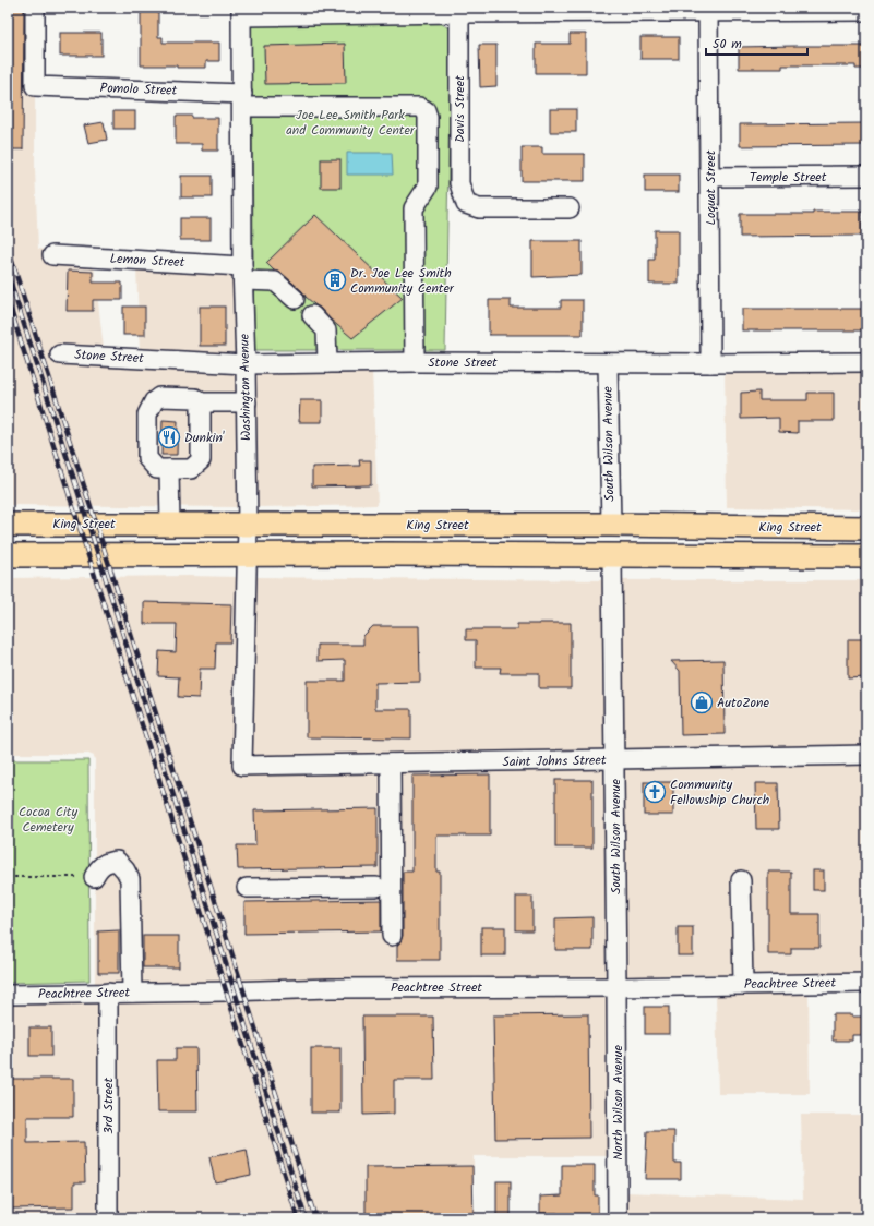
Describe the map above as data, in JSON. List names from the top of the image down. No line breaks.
{"streets":{"main road":["King Street"],"street":["Pomolo Street","Davis Street","Temple Street","Loquat Street","Lemon Street","Stone Street","Washington Avenue","South Wilson Avenue","Saint Johns Street","Peachtree Street","North Wilson Avenue","3rd Street"]},"crossings":[["Pomolo Street","Stone Street"],["Pomolo Street","Washington Avenue"],["Temple Street","Loquat Street"],["Loquat Street","Stone Street"],["Lemon Street","Washington Avenue"],["Stone Street","Washington Avenue"],["Stone Street","South Wilson Avenue"],["Washington Avenue","King Street"],["Washington Avenue","Saint Johns Street"],["South Wilson Avenue","King Street"],["South Wilson Avenue","Saint Johns Street"],["South Wilson Avenue","Peachtree Street"],["South Wilson Avenue","North Wilson Avenue"],["Peachtree Street","North Wilson Avenue"],["Peachtree Street","3rd Street"]],"parks":["Joe Lee Smith Park and Community Center","Cocoa City Cemetery"],"places":{"building":["Dr. Joe Lee Smith Community Center"],"restaurant":["Dunkin'"],"shop":["AutoZone"],"church":["Community Fellowship Church"]},"scale_bar":"50 m"}
